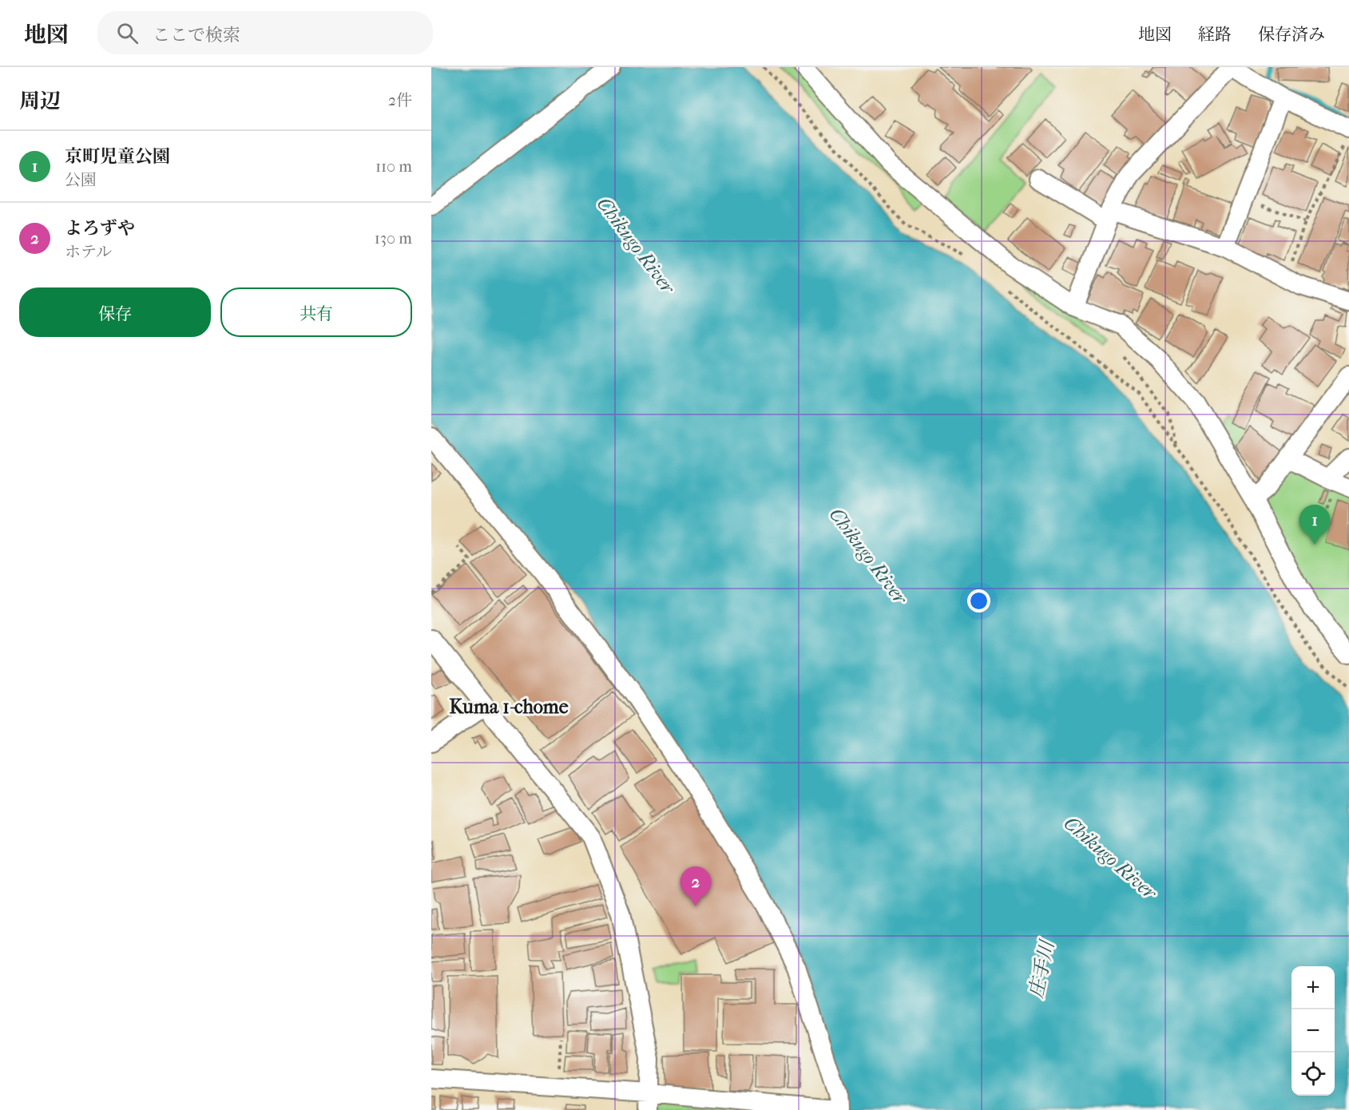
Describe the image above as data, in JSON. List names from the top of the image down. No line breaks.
{"districts":["Kuma 1-chome"],"water":["Chikugo River","庄手川"],"page":{"header":"地図","search":"ここで検索","nav":["地図","経路","保存済み"],"heading":["周辺","2件"],"list":[{"mark":"1","name":"京町児童公園","note":"公園","value":"110 m"},{"mark":"2","name":"よろずや","note":"ホテル","value":"130 m"}],"buttons":["保存","共有"],"pins":["1","2"],"map_buttons":["+","−"]}}
